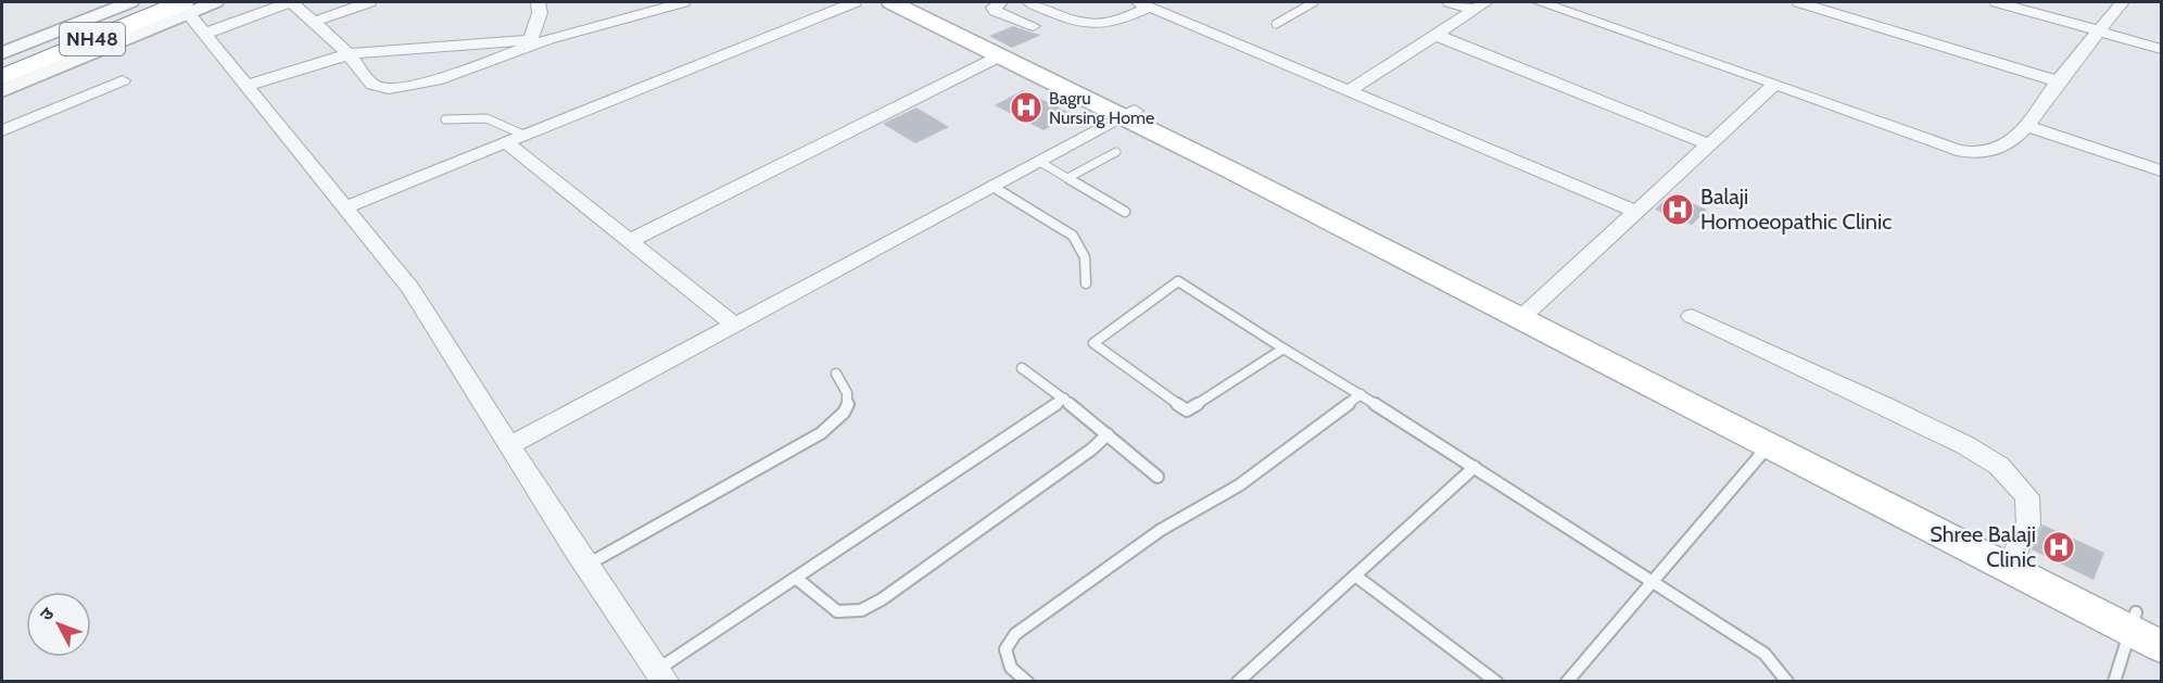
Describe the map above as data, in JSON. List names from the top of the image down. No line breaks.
{"streets":{"highway":["NH48"]},"places":{"hospital":["Bagru Nursing Home","Balaji Homoeopathic Clinic","Shree Balaji Clinic"]},"north":"top left"}
